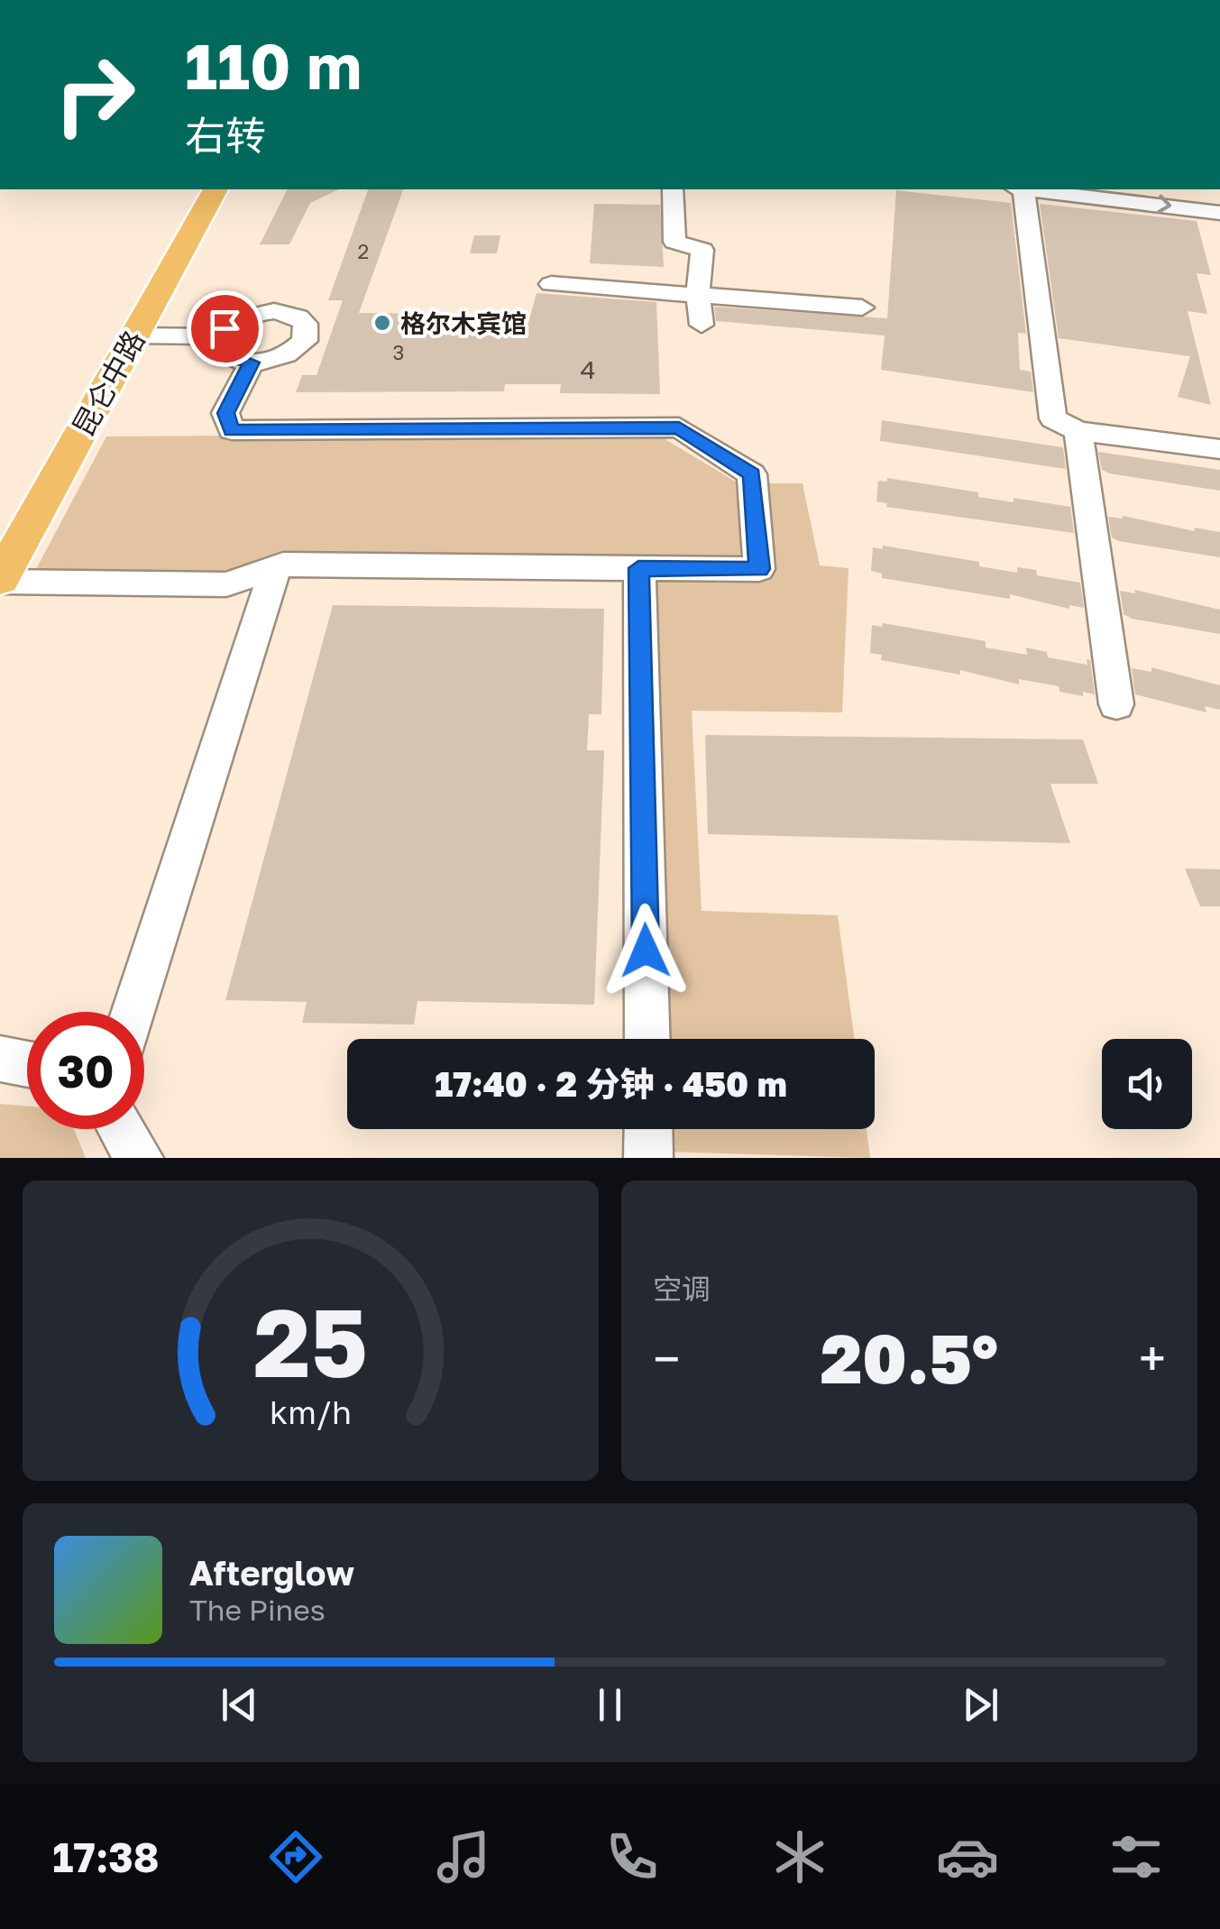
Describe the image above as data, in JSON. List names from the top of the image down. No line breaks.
{"streets":{"main road":["昆仑中路"]},"places":["格尔木宾馆"],"house_numbers":["2","3","4"],"page":{"turn":["110 m","右转"],"limit":"30","trip":"17:40 · 2 分钟 · 450 m","tile":"空调","heat":["−","20.5°","+"],"song":["Afterglow","The Pines"],"tabs":"17:38","gauge":["25","km/h"]}}
